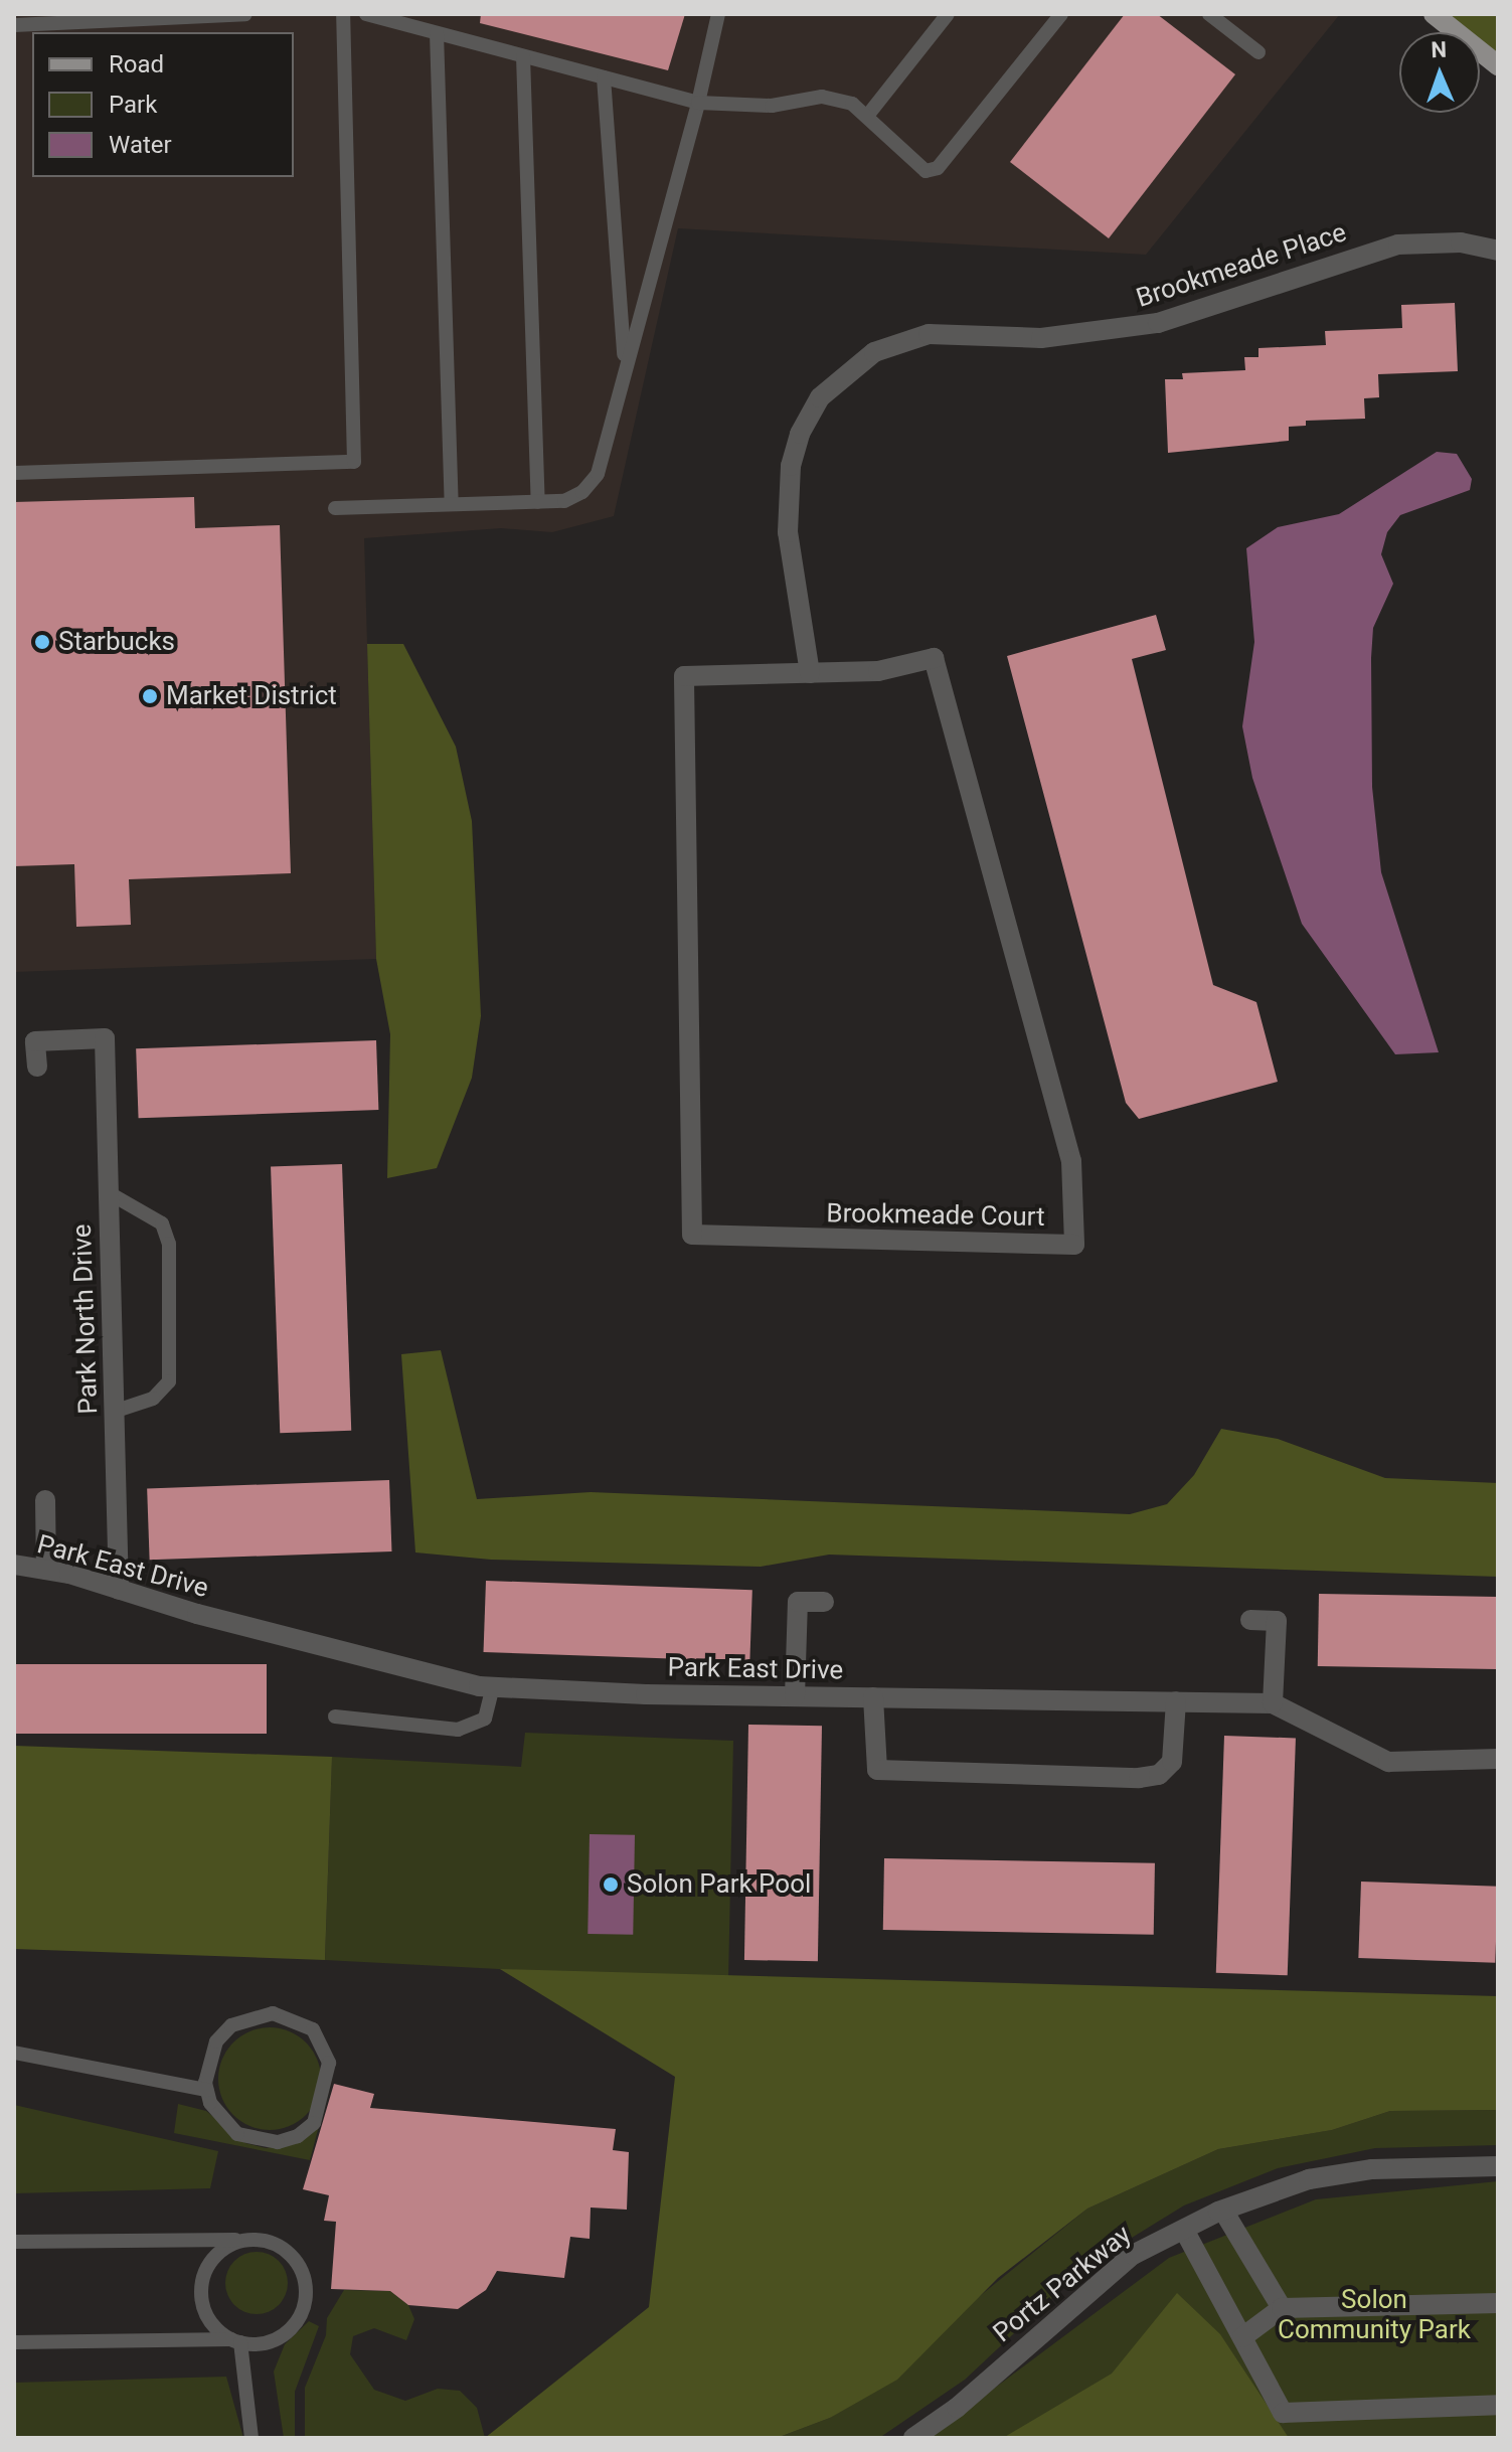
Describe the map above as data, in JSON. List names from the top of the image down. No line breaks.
{"streets":{"street":["Brookmeade Place","Brookmeade Court","Park North Drive","Park East Drive","Portz Parkway"]},"crossings":[["Brookmeade Place","Brookmeade Court"],["Park North Drive","Park East Drive"]],"parks":["Solon Community Park"],"places":["Starbucks","Market District","Solon Park Pool"],"legend":["Road","Park","Water"],"north":"top"}
